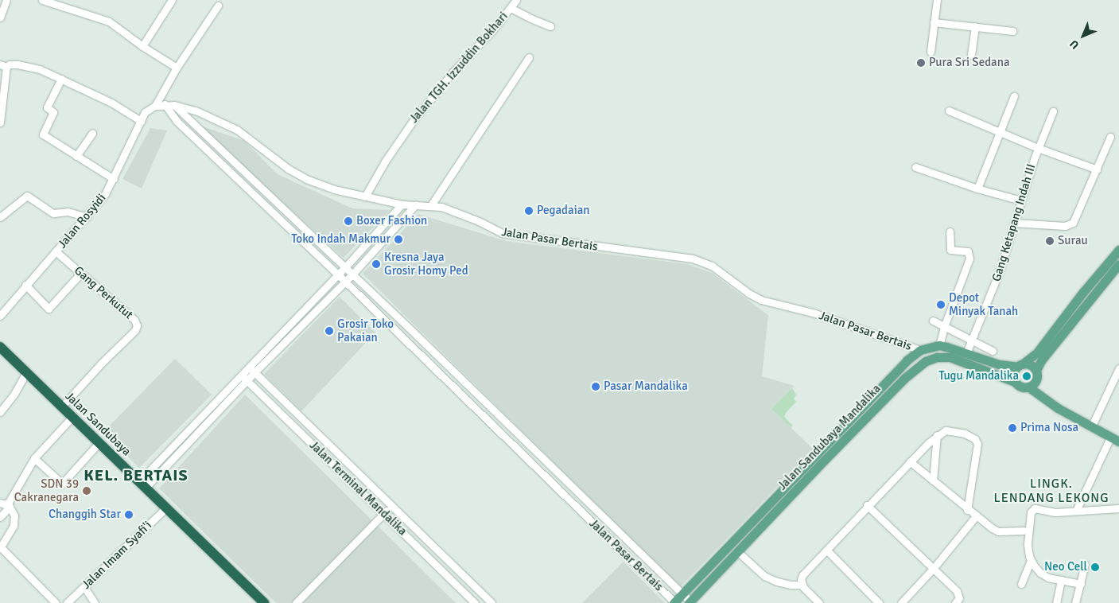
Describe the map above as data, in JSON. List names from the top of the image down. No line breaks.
{"streets":{"highway":["Jalan Sandubaya"],"main road":["Jalan Sandubaya Mandalika"],"street":["Jalan TGH. Izzuddin Bokhari","Jalan Rosyidi","Gang Ketapang Indah III","Jalan Pasar Bertais","Gang Perkutut","Jalan Terminal Mandalika","Jalan Imam Syafi'i"]},"crossings":[["Jalan TGH. Izzuddin Bokhari","Jalan Pasar Bertais"],["Jalan Rosyidi","Gang Perkutut"],["Gang Perkutut","Jalan Sandubaya"],["Jalan Sandubaya","Jalan Imam Syafi'i"]],"districts":["KEL. BERTAIS","LINGK. LENDANG LEKONG"],"places":["Pura Sri Sedana","Pegadaian","Boxer Fashion","Toko Indah Makmur","Surau","Kresna Jaya Grosir Homy Ped","Depot Minyak Tanah","Grosir Toko Pakaian","Tugu Mandalika","Pasar Mandalika","Prima Nosa","SDN 39 Cakranegara","Changgih Star","Neo Cell"],"north":"bottom left"}
